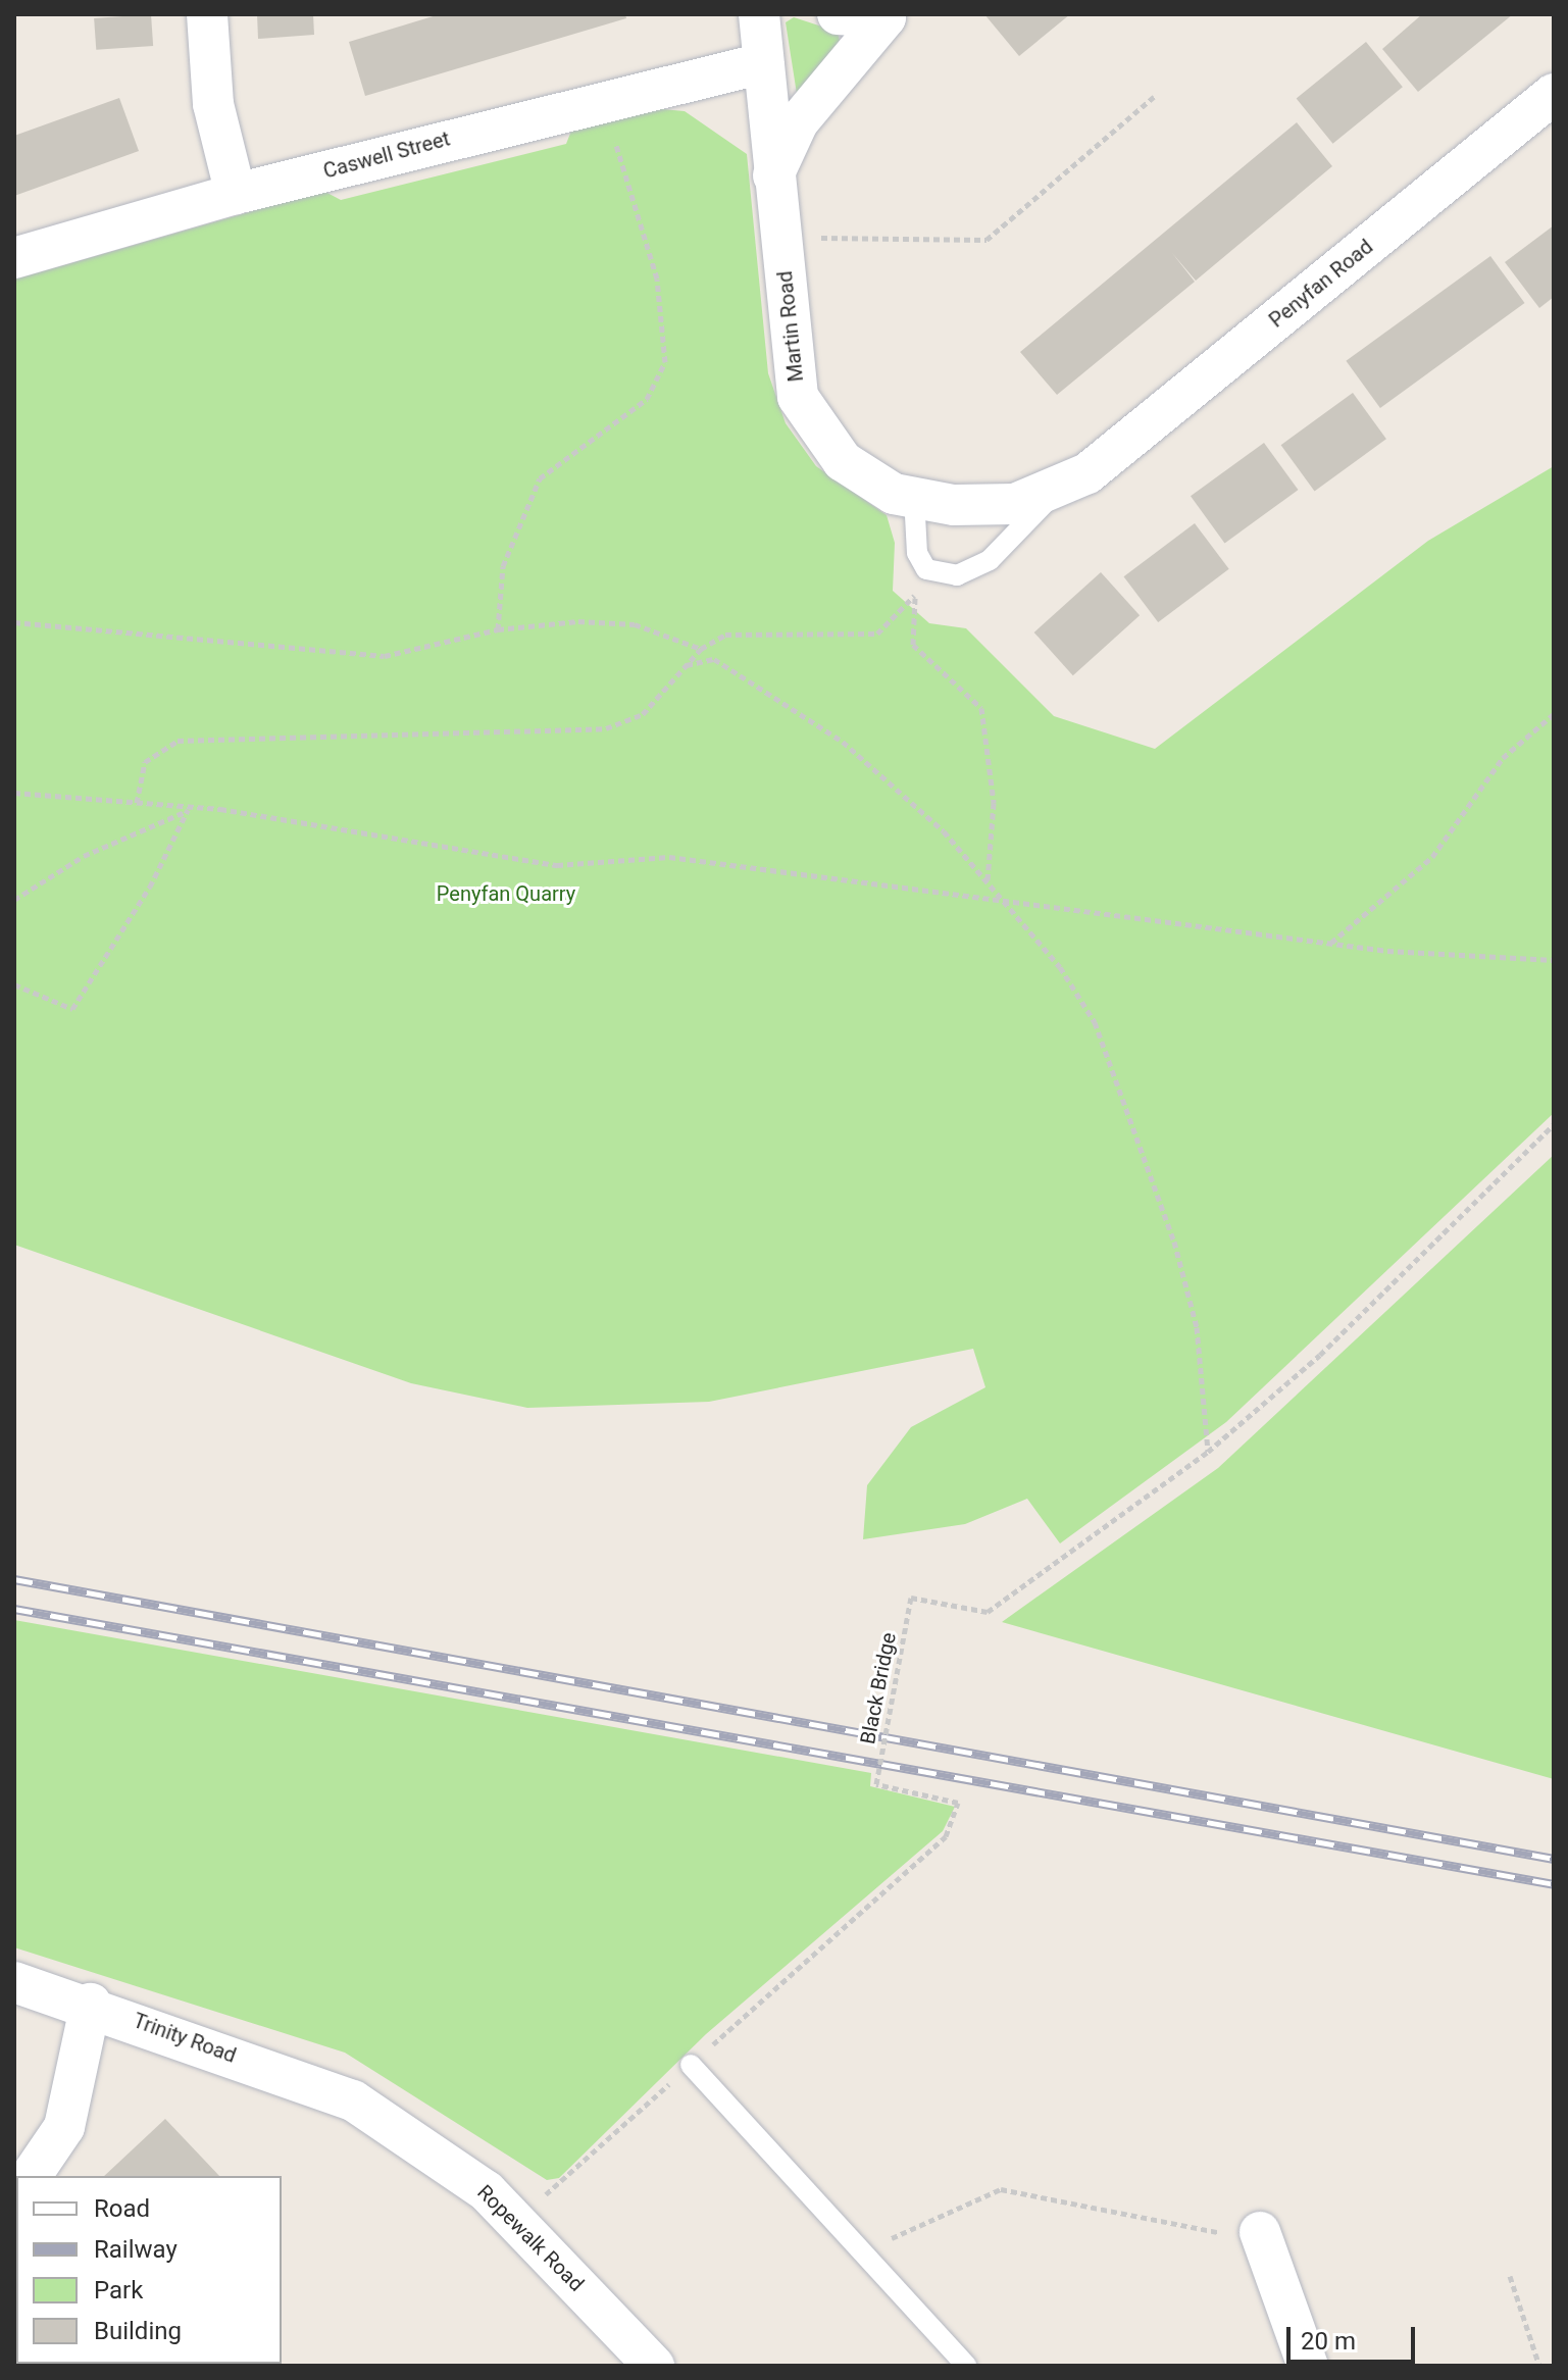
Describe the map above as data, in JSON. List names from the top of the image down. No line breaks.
{"streets":{"street":["Caswell Street","Penyfan Road","Martin Road","Trinity Road","Ropewalk Road"],"path":["Black Bridge"]},"crossings":[["Caswell Street","Martin Road"],["Penyfan Road","Martin Road"],["Trinity Road","Ropewalk Road"]],"parks":["Penyfan Quarry"],"legend":["Road","Railway","Park","Building"],"scale_bar":"20 m"}
